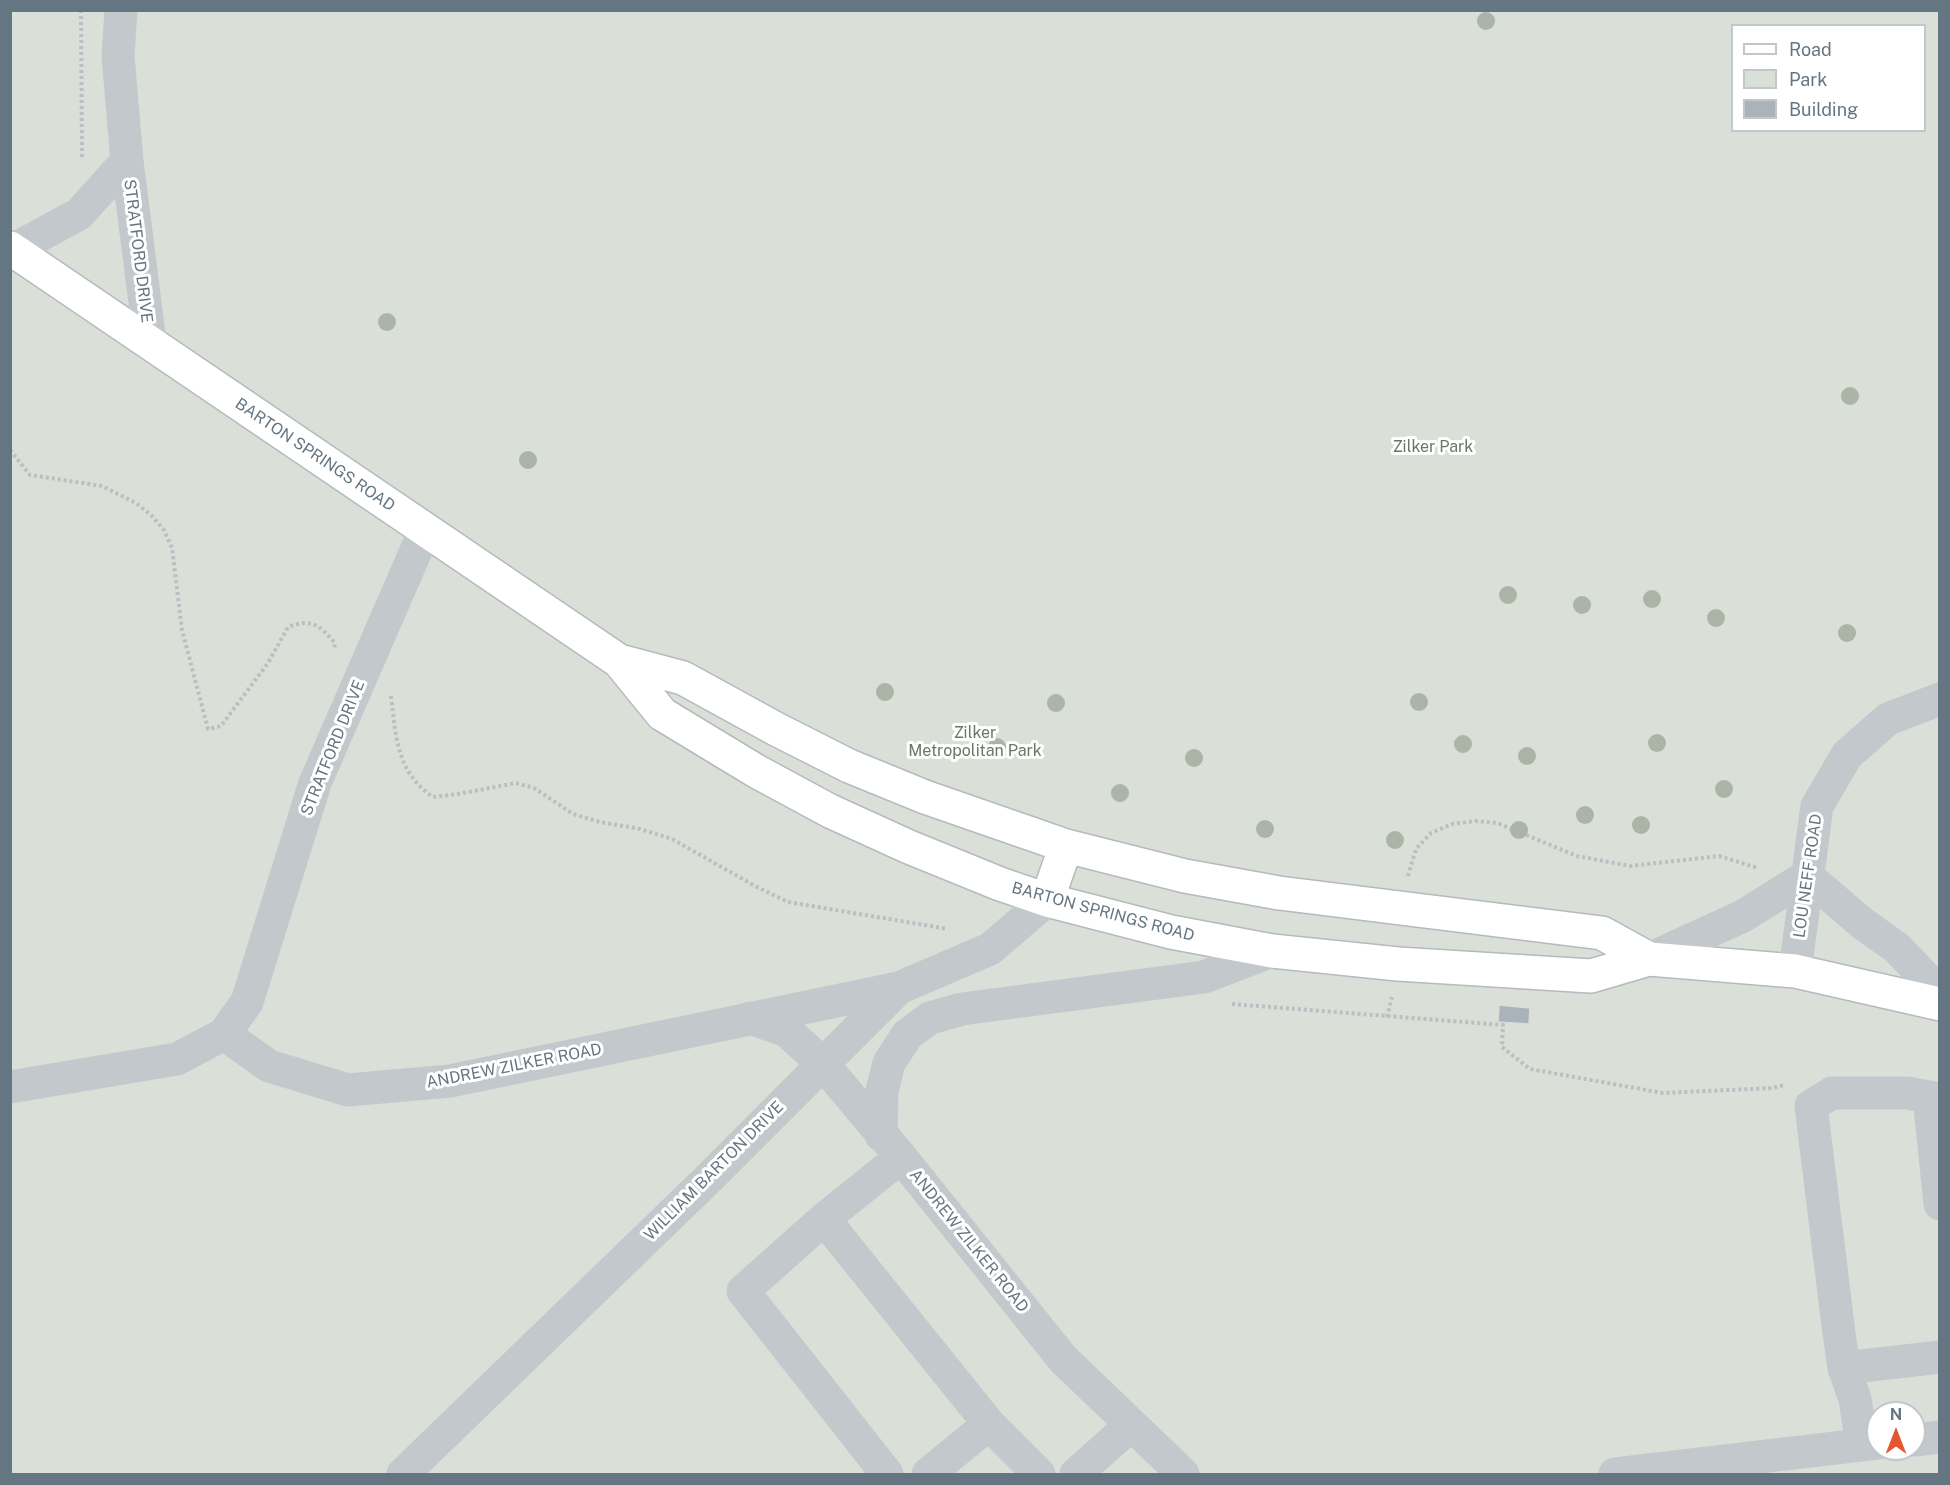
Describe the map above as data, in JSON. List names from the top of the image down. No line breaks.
{"streets":{"main road":["BARTON SPRINGS ROAD"],"street":["STRATFORD DRIVE","LOU NEFF ROAD","ANDREW ZILKER ROAD","WILLIAM BARTON DRIVE"]},"crossings":[["STRATFORD DRIVE","BARTON SPRINGS ROAD"],["STRATFORD DRIVE","ANDREW ZILKER ROAD"],["BARTON SPRINGS ROAD","LOU NEFF ROAD"],["BARTON SPRINGS ROAD","WILLIAM BARTON DRIVE"],["ANDREW ZILKER ROAD","WILLIAM BARTON DRIVE"]],"parks":["Zilker Park","Zilker Metropolitan Park"],"legend":["Road","Park","Building"],"north":"top"}
